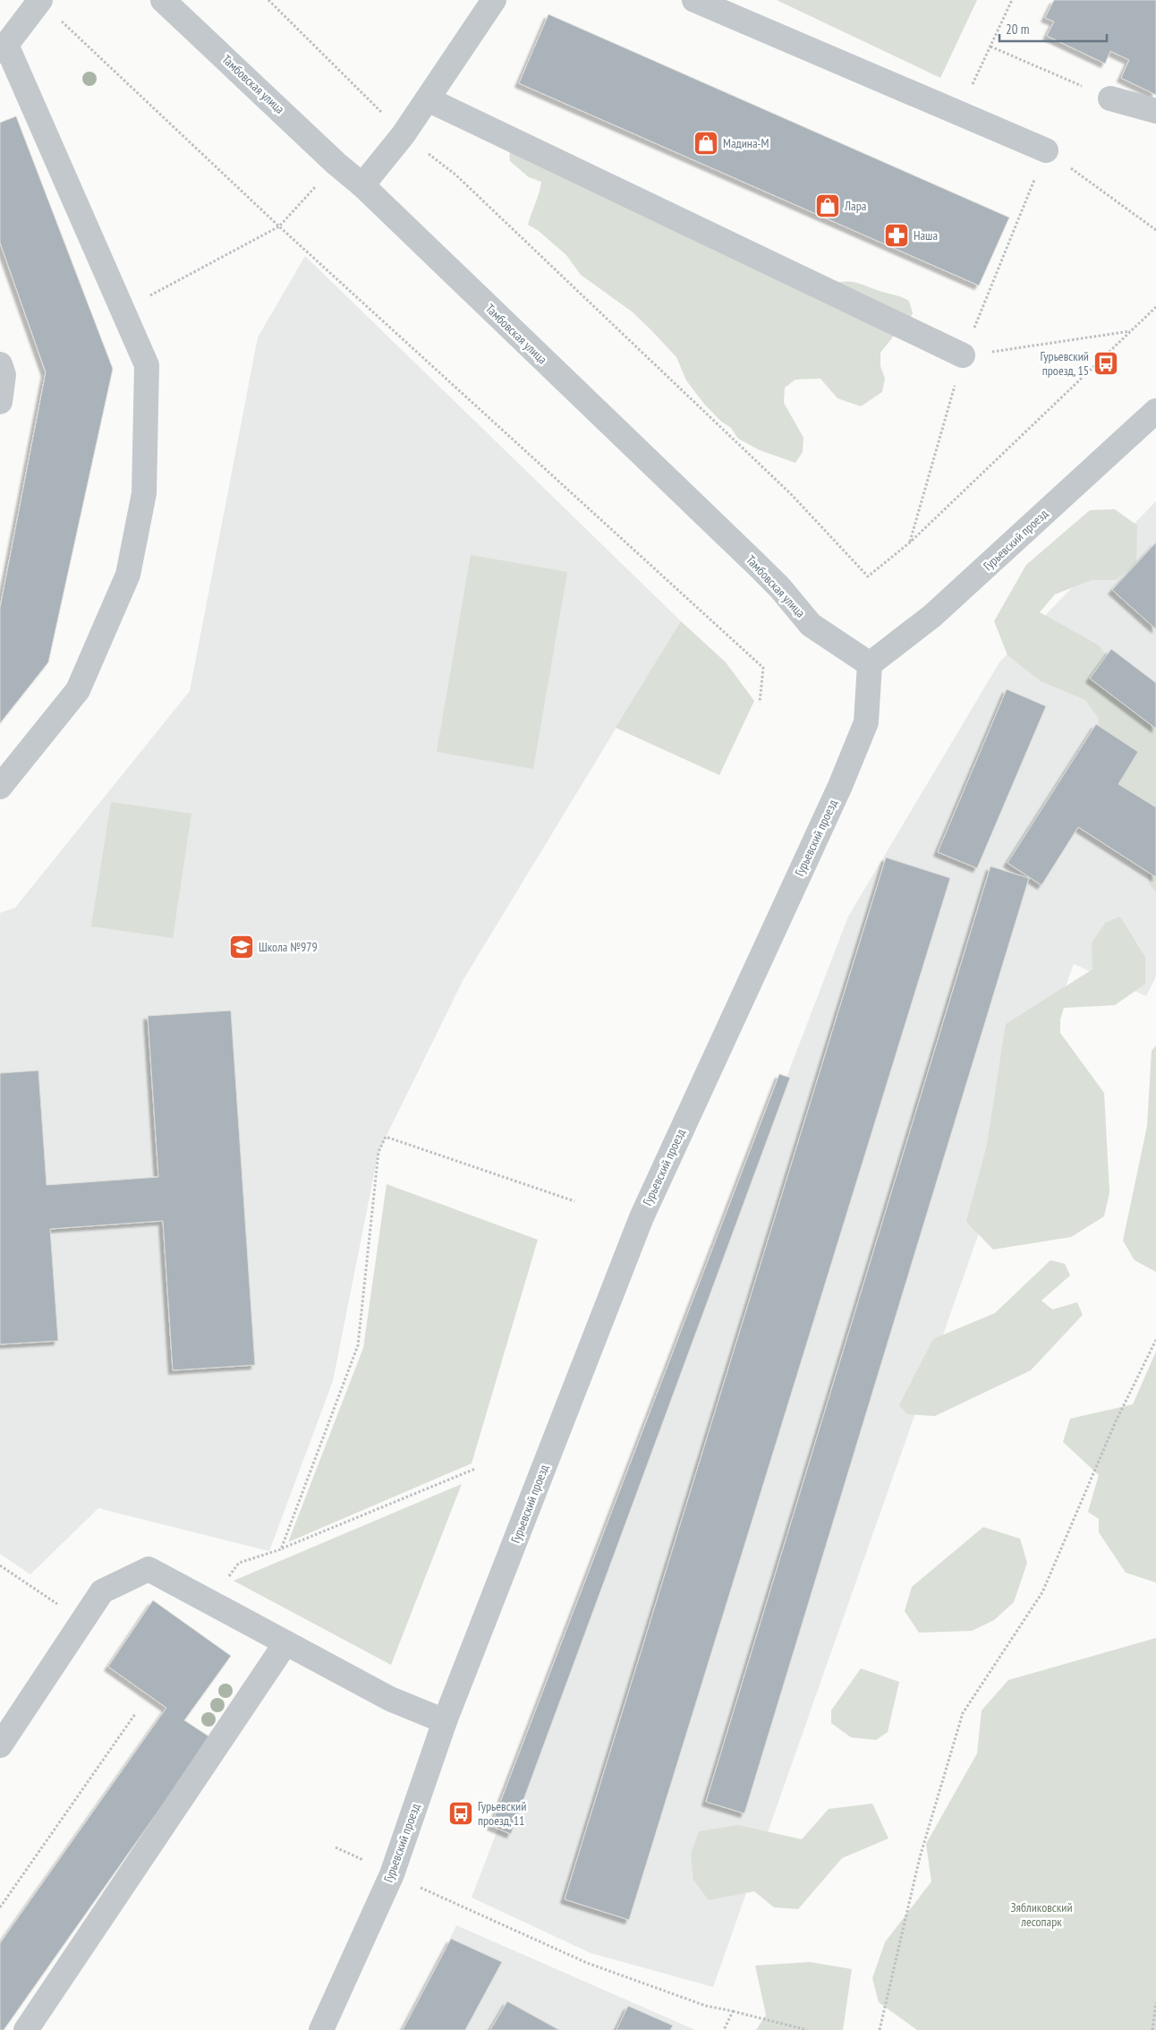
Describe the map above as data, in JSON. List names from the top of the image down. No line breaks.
{"streets":{"street":["Тамбовская улица","Гурьевский проезд"]},"crossings":[["Тамбовская улица","Гурьевский проезд"]],"parks":["Зябликовский лесопарк"],"places":{"shop":["Мадина-М","Лара"],"pharmacy":["Наша"],"bus stop":["Гурьевский проезд, 15","Гурьевский проезд, 11"],"school or university":["Школа №979"]},"scale_bar":"20 m"}
